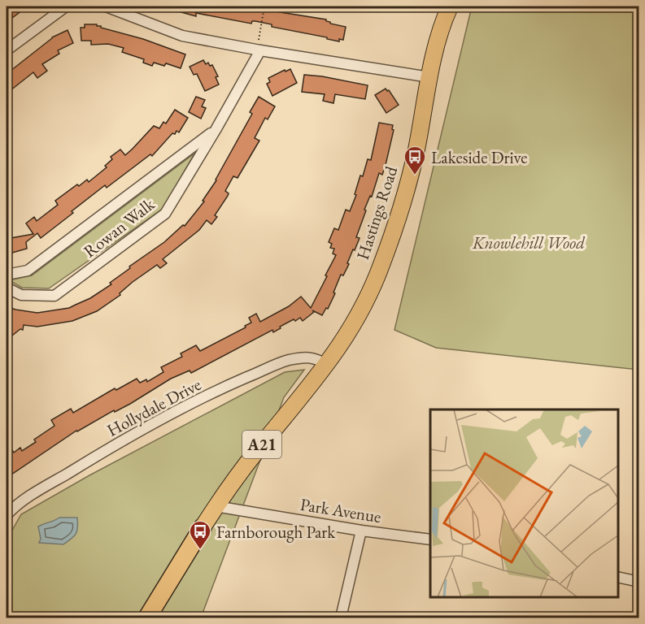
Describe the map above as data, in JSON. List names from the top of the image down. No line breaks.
{"streets":{"highway":["A21"],"main road":["Hastings Road"],"street":["Rowan Walk","Hollydale Drive","Park Avenue"]},"crossings":[["Hastings Road","Hollydale Drive"],["Hastings Road","A21"],["Hollydale Drive","A21"],["A21","Park Avenue"]],"parks":["Knowlehill Wood"],"places":{"bus stop":["Lakeside Drive","Farnborough Park"]}}
